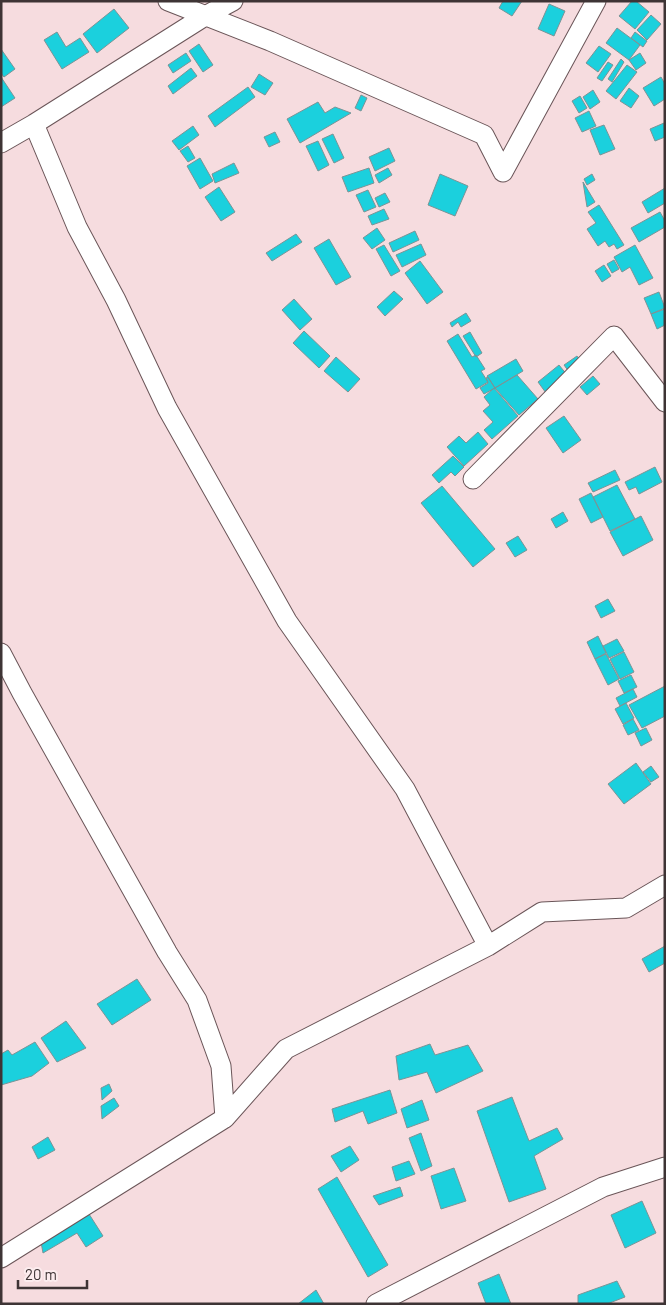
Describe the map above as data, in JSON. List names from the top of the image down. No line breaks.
{"scale_bar":"20 m"}
